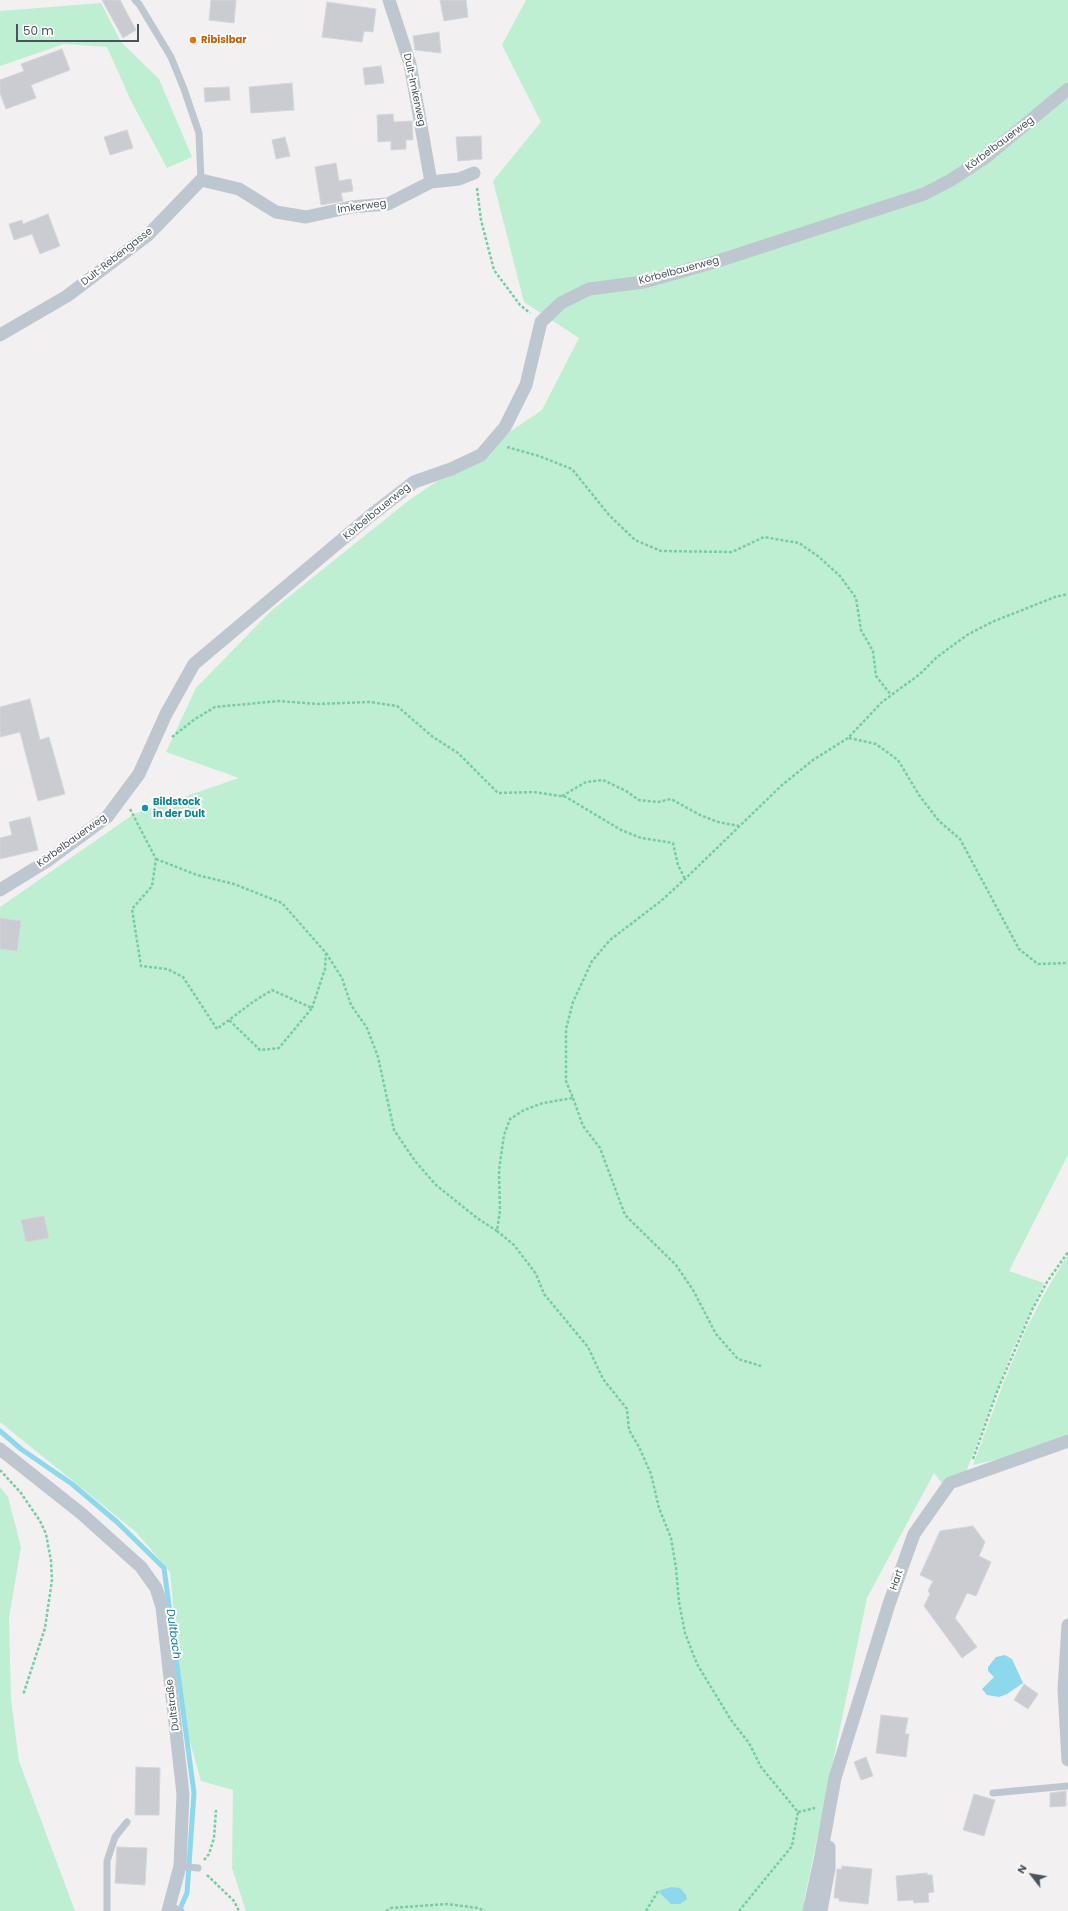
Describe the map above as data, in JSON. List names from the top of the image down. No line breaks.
{"streets":{"street":["Dult-Imkerweg","Körbelbauerweg","Imkerweg","Dult-Rebengasse","Hart","Dultstraße"]},"crossings":[["Dult-Imkerweg","Imkerweg"],["Imkerweg","Dult-Rebengasse"]],"water":["Dultbach"],"places":["Ribislbar","Bildstock in der Dult"],"scale_bar":"50 m","north":"top left"}
